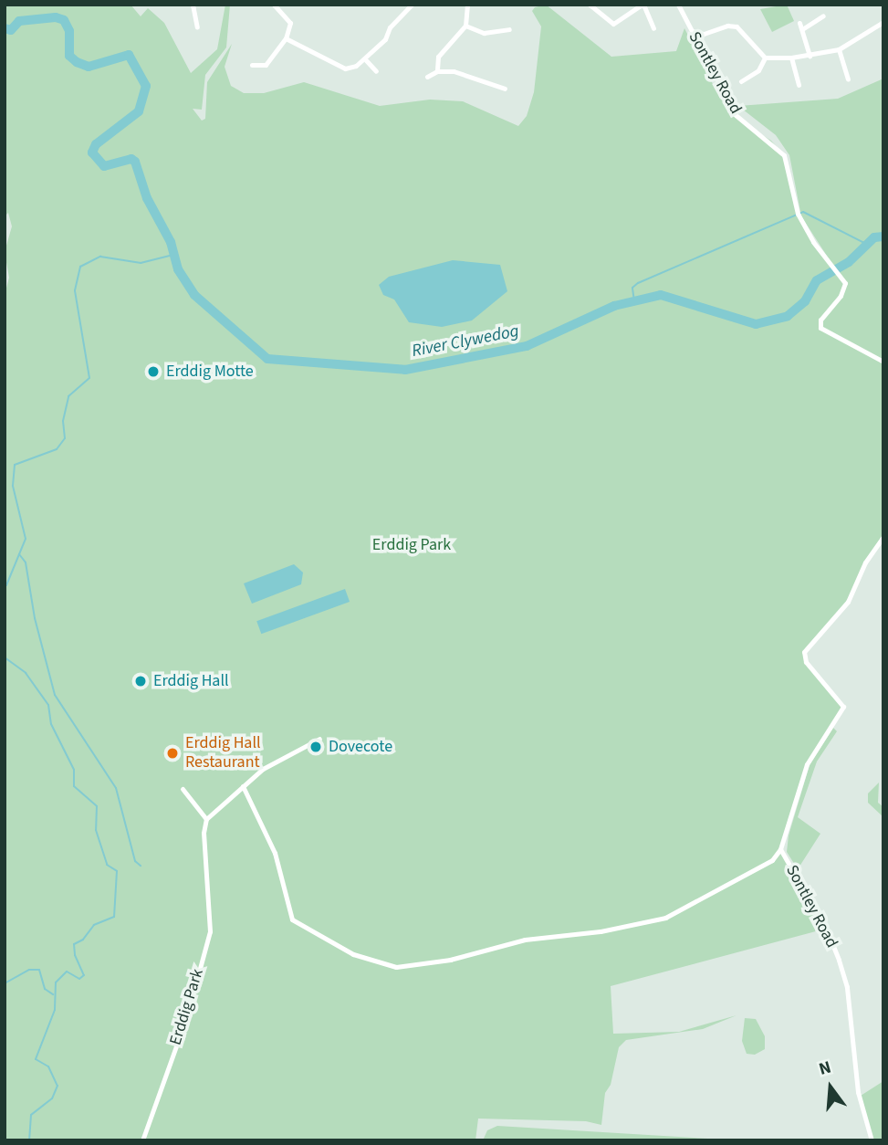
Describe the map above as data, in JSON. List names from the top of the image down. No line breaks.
{"streets":{"street":["Sontley Road","Erddig Park"]},"water":["River Clywedog"],"parks":["Erddig Park"],"places":["Erddig Motte","Erddig Hall","Dovecote","Erddig Hall Restaurant"],"north":"top"}
